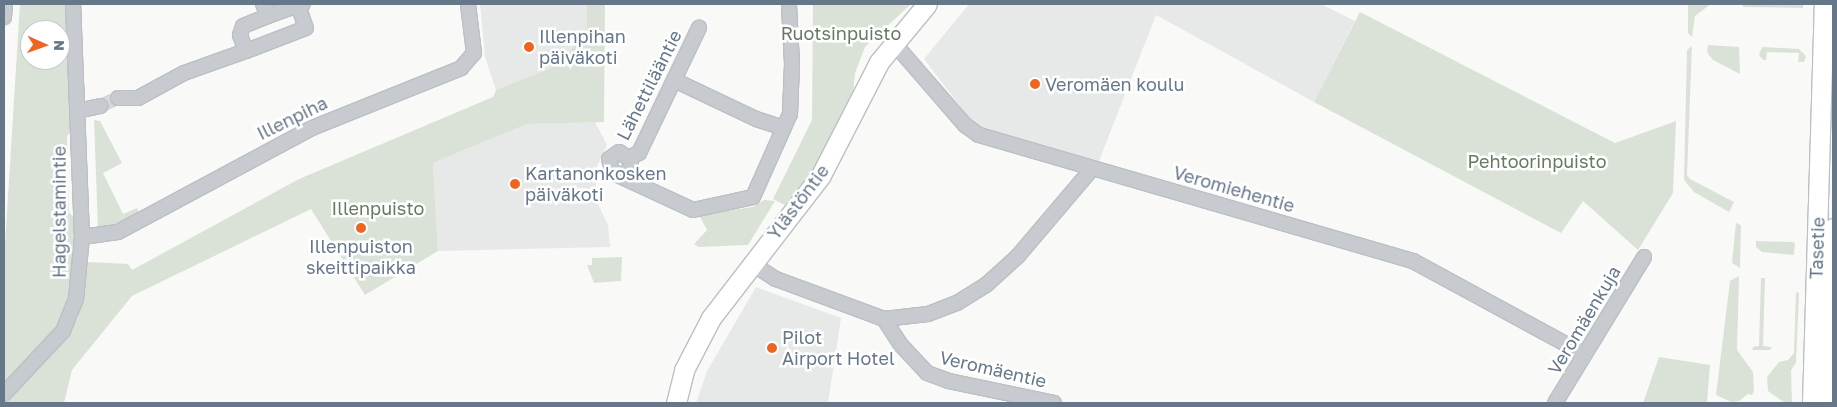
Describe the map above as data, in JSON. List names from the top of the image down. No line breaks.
{"streets":{"main road":["Ylästöntie","Tasetie"],"street":["Lähettilääntie","Illenpiha","Veromiehentie","Hagelstamintie","Veromäenkuja","Veromäentie"]},"crossings":[["Illenpiha","Hagelstamintie"],["Veromiehentie","Ylästöntie"],["Veromiehentie","Veromäenkuja"]],"parks":["Ruotsinpuisto","Pehtoorinpuisto","Illenpuisto"],"places":["Illenpihan päiväkoti","Veromäen koulu","Kartanonkosken päiväkoti","Illenpuiston skeittipaikka","Pilot Airport Hotel"],"north":"right"}
